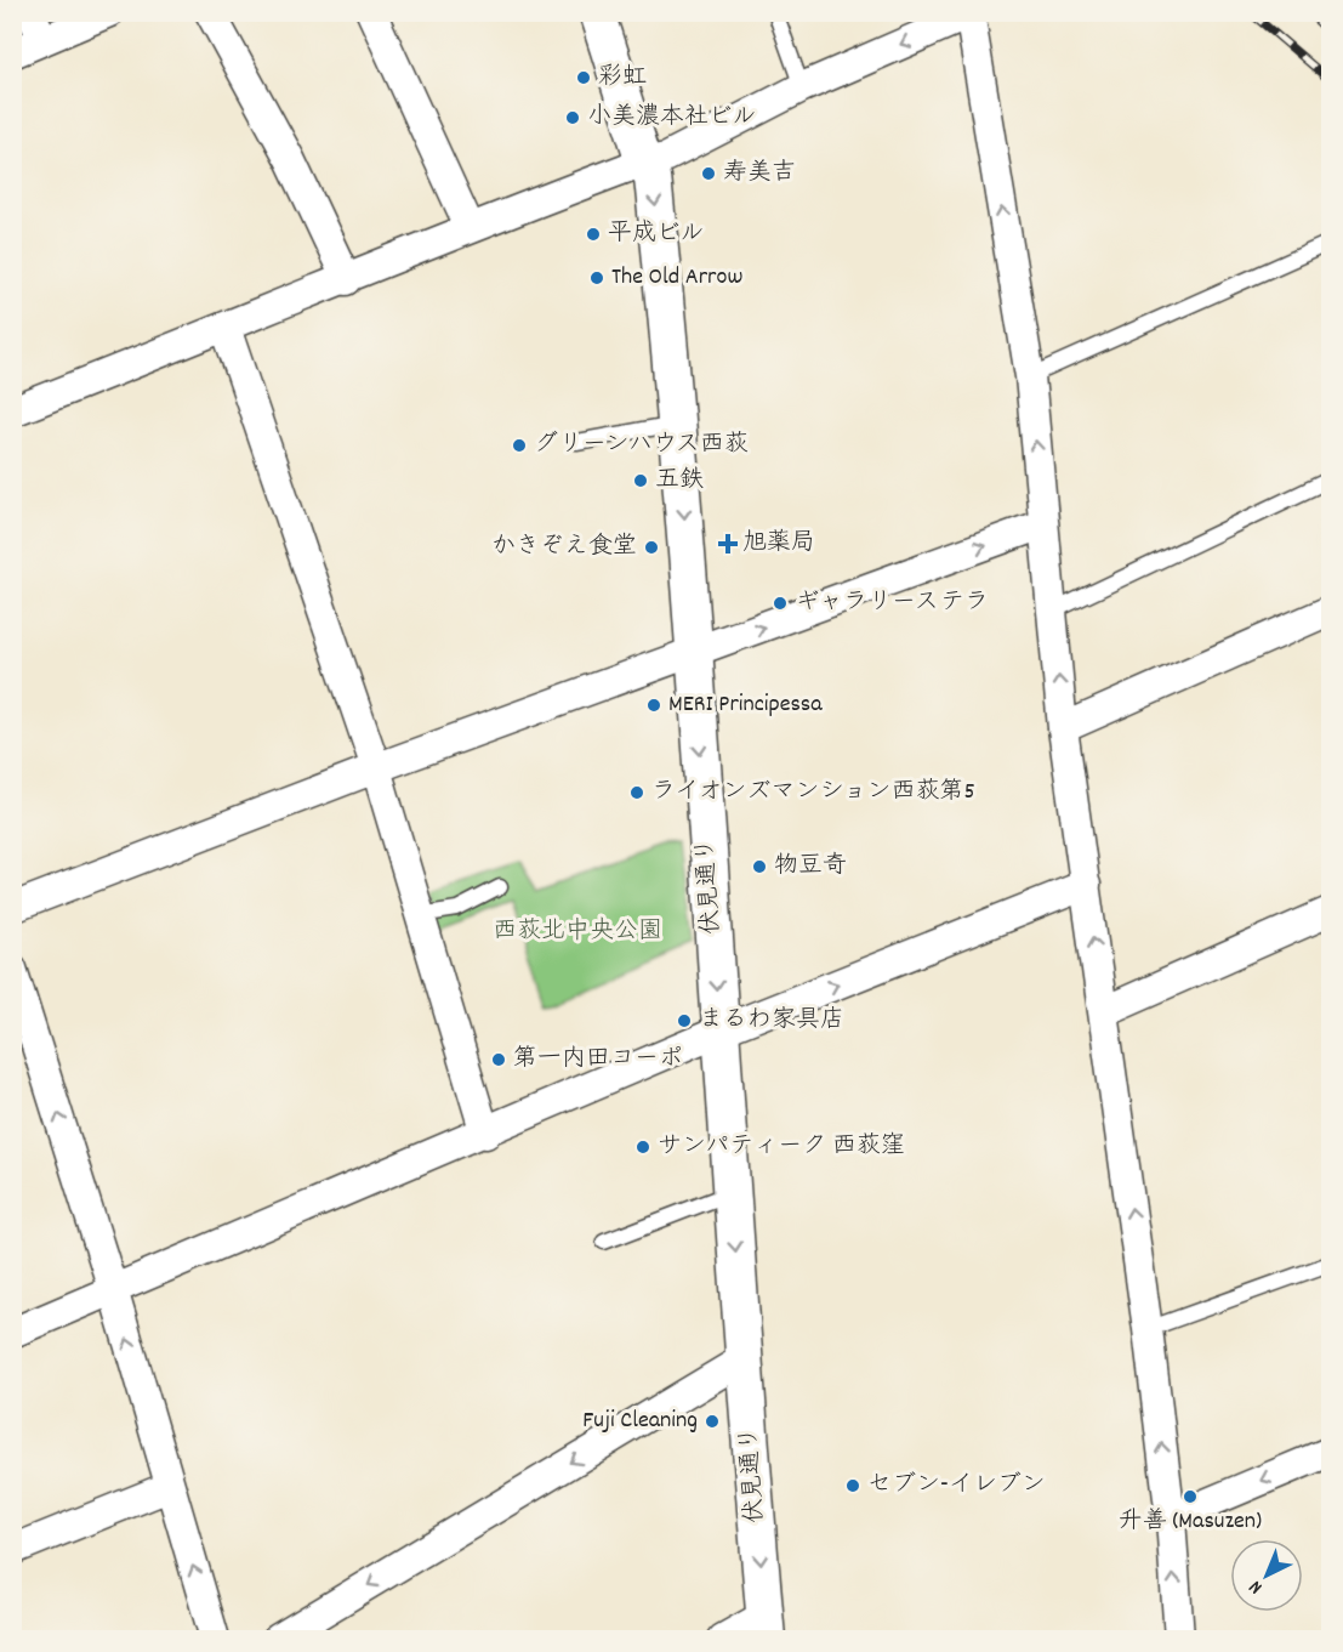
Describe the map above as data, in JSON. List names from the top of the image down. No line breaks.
{"streets":{"street":["伏見通り"]},"one_way":["伏見通り"],"parks":["西荻北中央公園"],"places":{"other":["彩虹","小美濃本社ビル","寿美吉","平成ビル","The Old Arrow","グリーンハウス西荻","五鉄","かきぞえ食堂","ギャラリーステラ","MERI Principessa","ライオンズマンション西荻第5","物豆奇","まるわ家具店","第一内田コーポ","サンパティーク 西荻窪","Fuji Cleaning","セブン-イレブン","升善 (Masuzen)"],"health":["旭薬局"]},"north":"bottom left"}
